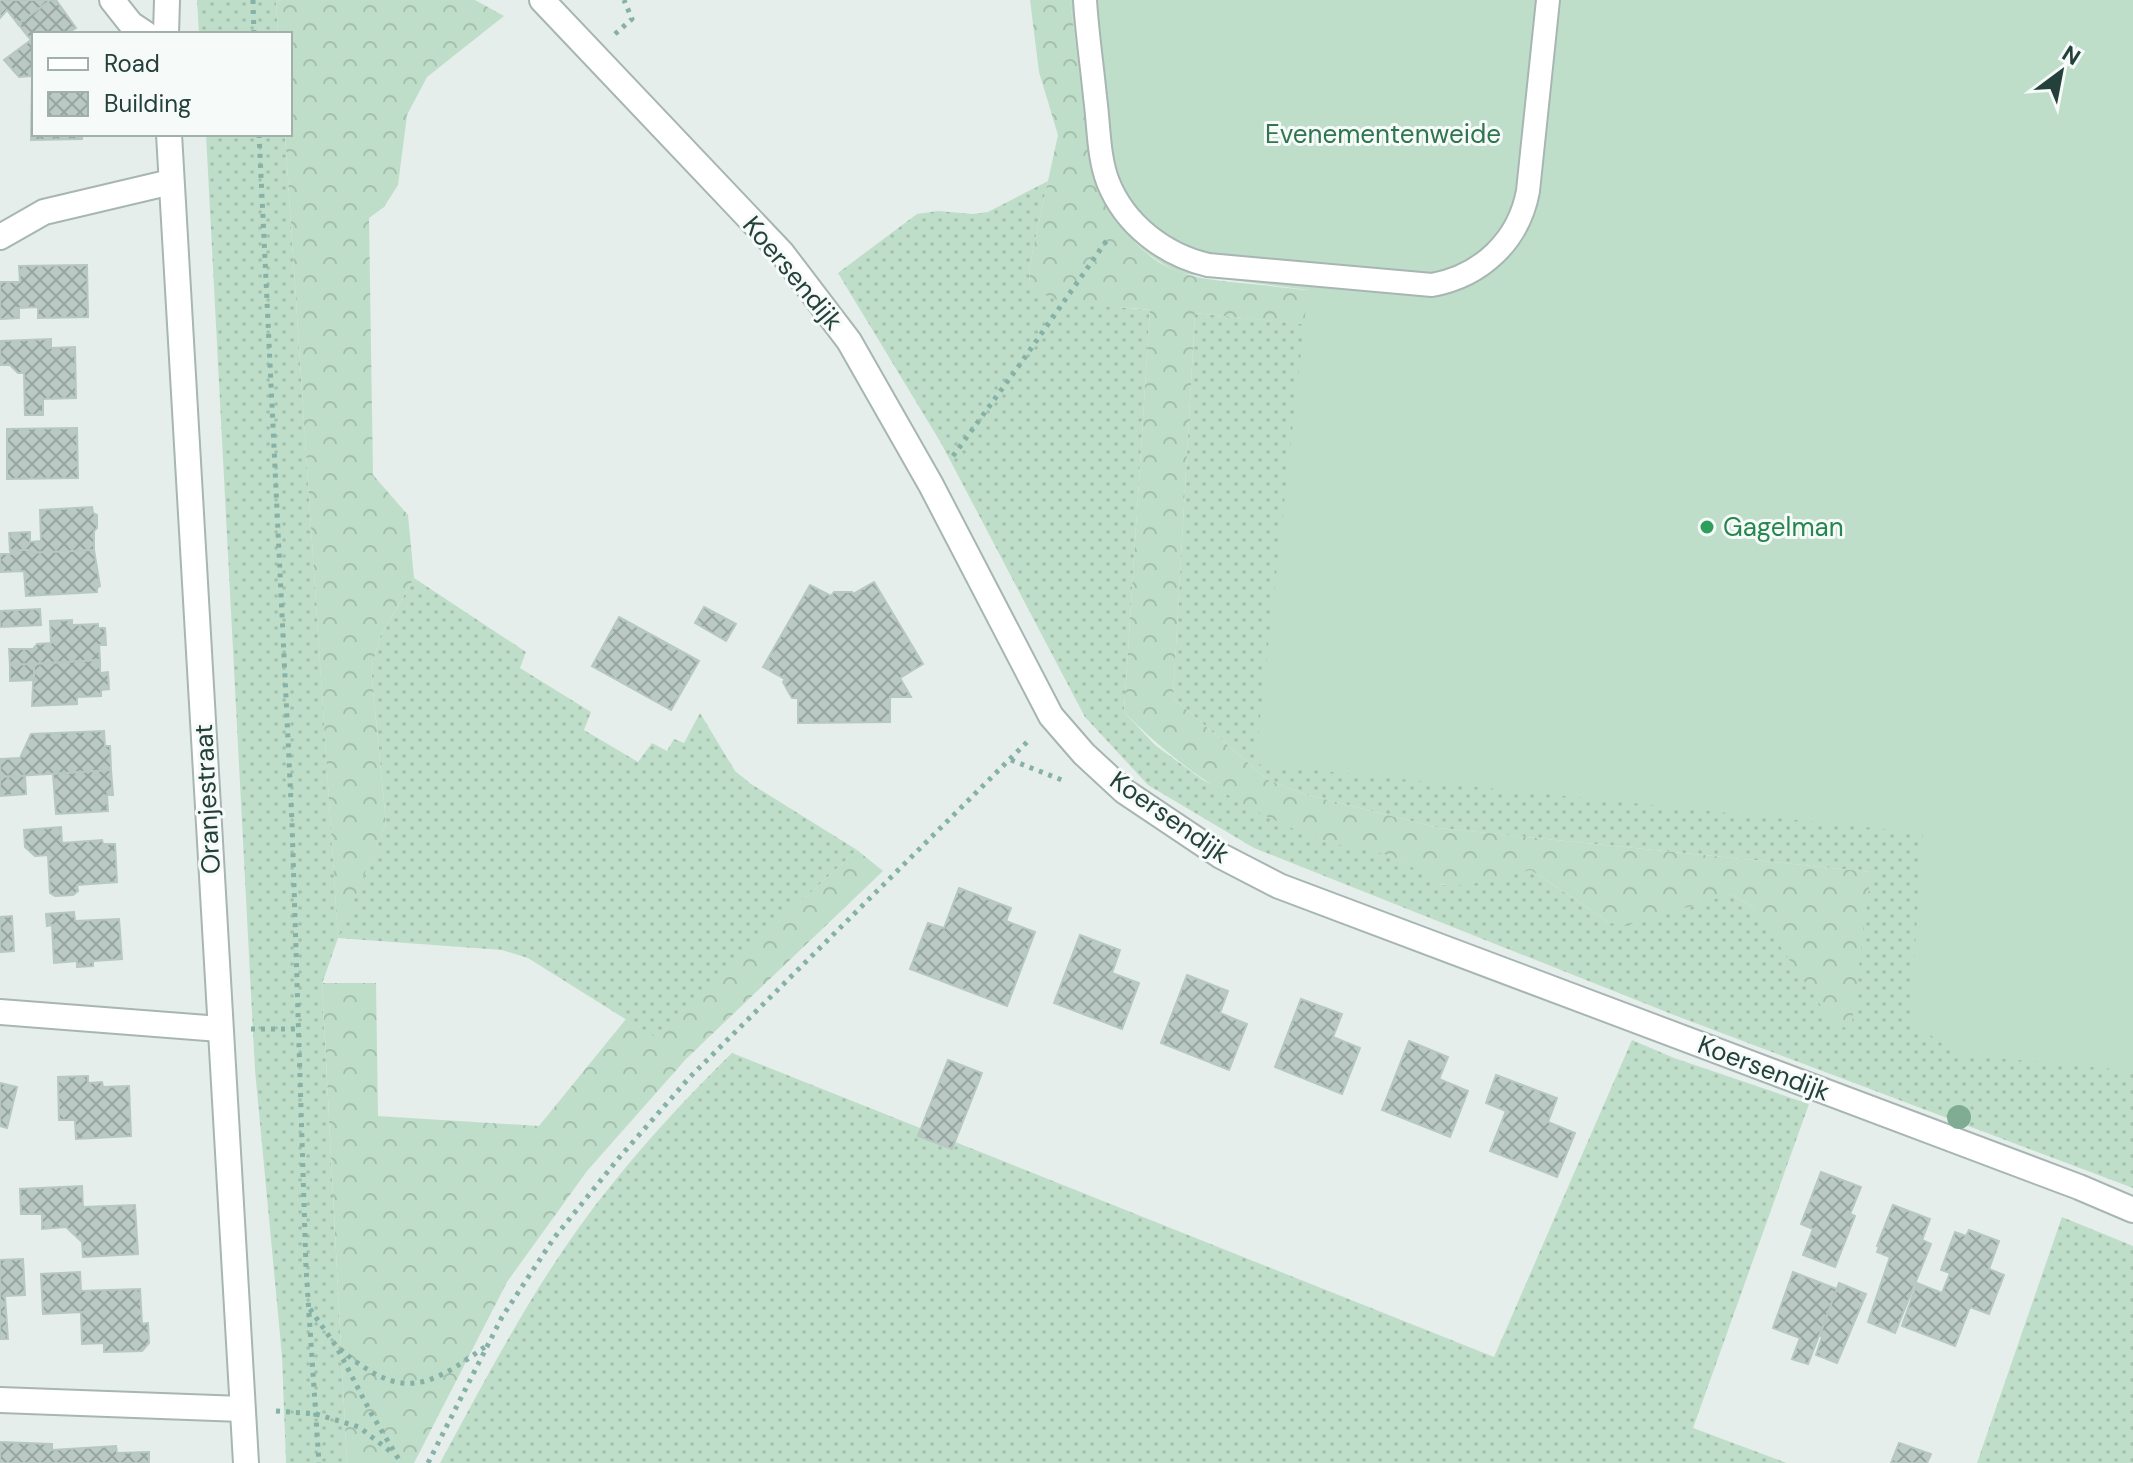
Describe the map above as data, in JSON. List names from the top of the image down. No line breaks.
{"streets":{"street":["Koersendijk","Oranjestraat"]},"parks":["Evenementenweide"],"places":["Gagelman"],"legend":["Road","Building"],"north":"top right"}
